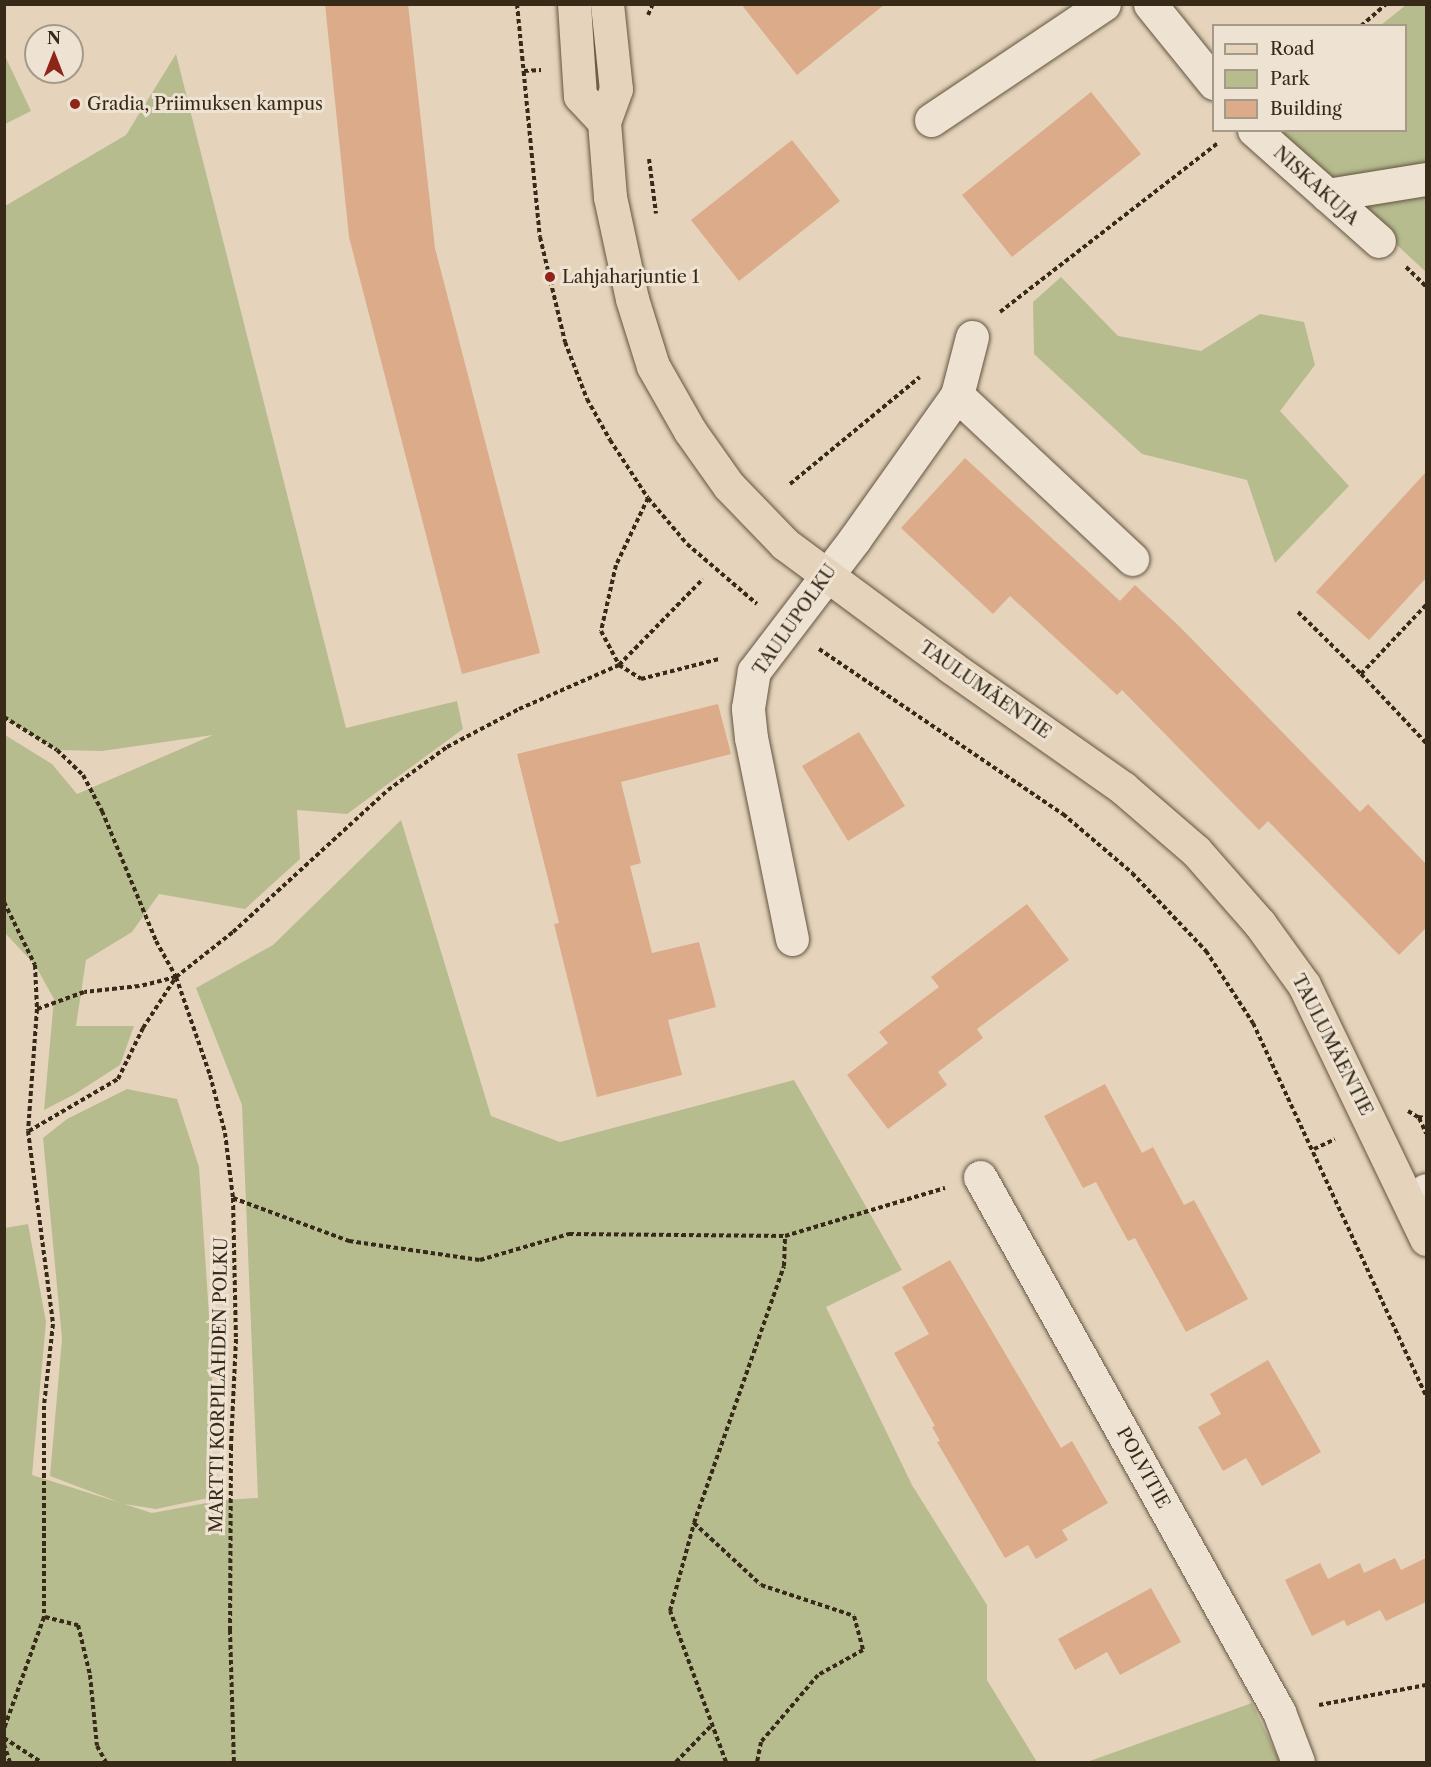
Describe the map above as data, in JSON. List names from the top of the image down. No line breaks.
{"streets":{"main road":["TAULUMÄENTIE"],"street":["NISKAKUJA","TAULUPOLKU","POLVITIE"],"path":["MARTTI KORPILAHDEN POLKU"]},"crossings":[["TAULUPOLKU","TAULUMÄENTIE"]],"places":["Gradia, Priimuksen kampus","Lahjaharjuntie 1"],"legend":["Road","Park","Building"],"north":"top"}
